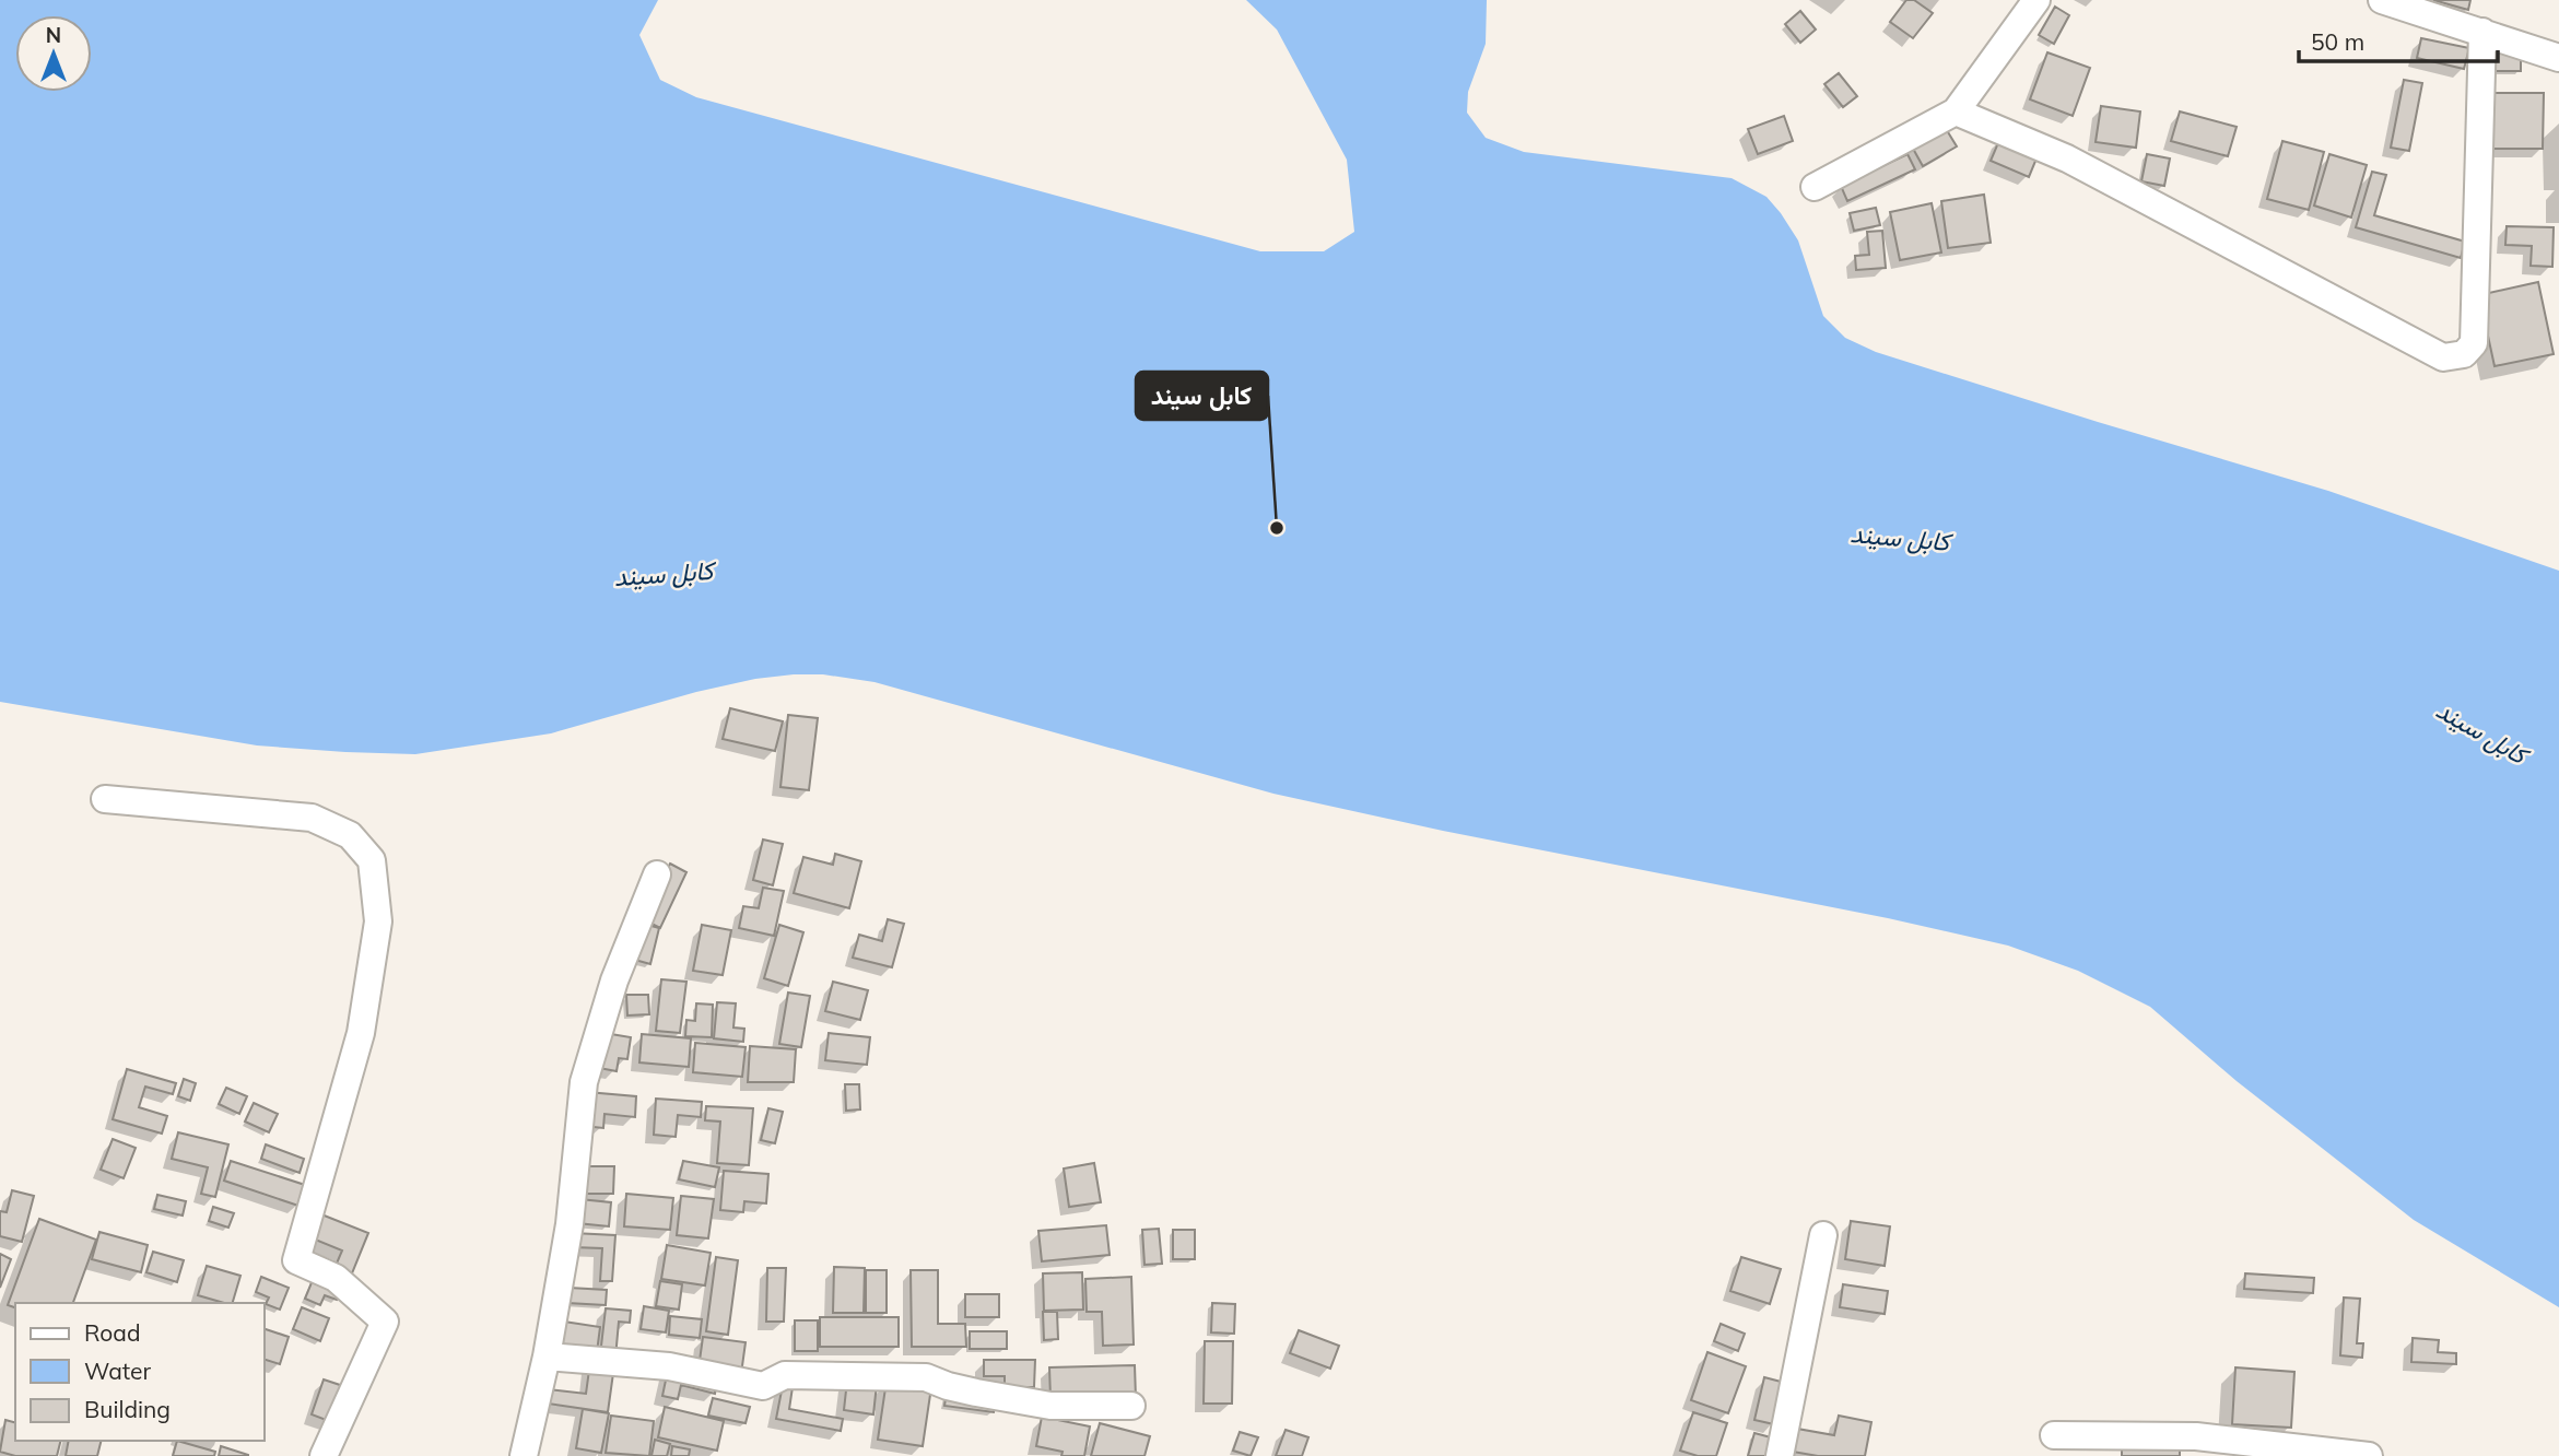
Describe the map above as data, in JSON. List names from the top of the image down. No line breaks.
{"water":["کابل سيند"],"places":["کابل سيند"],"legend":["Road","Water","Building"],"scale_bar":"50 m","north":"top"}
